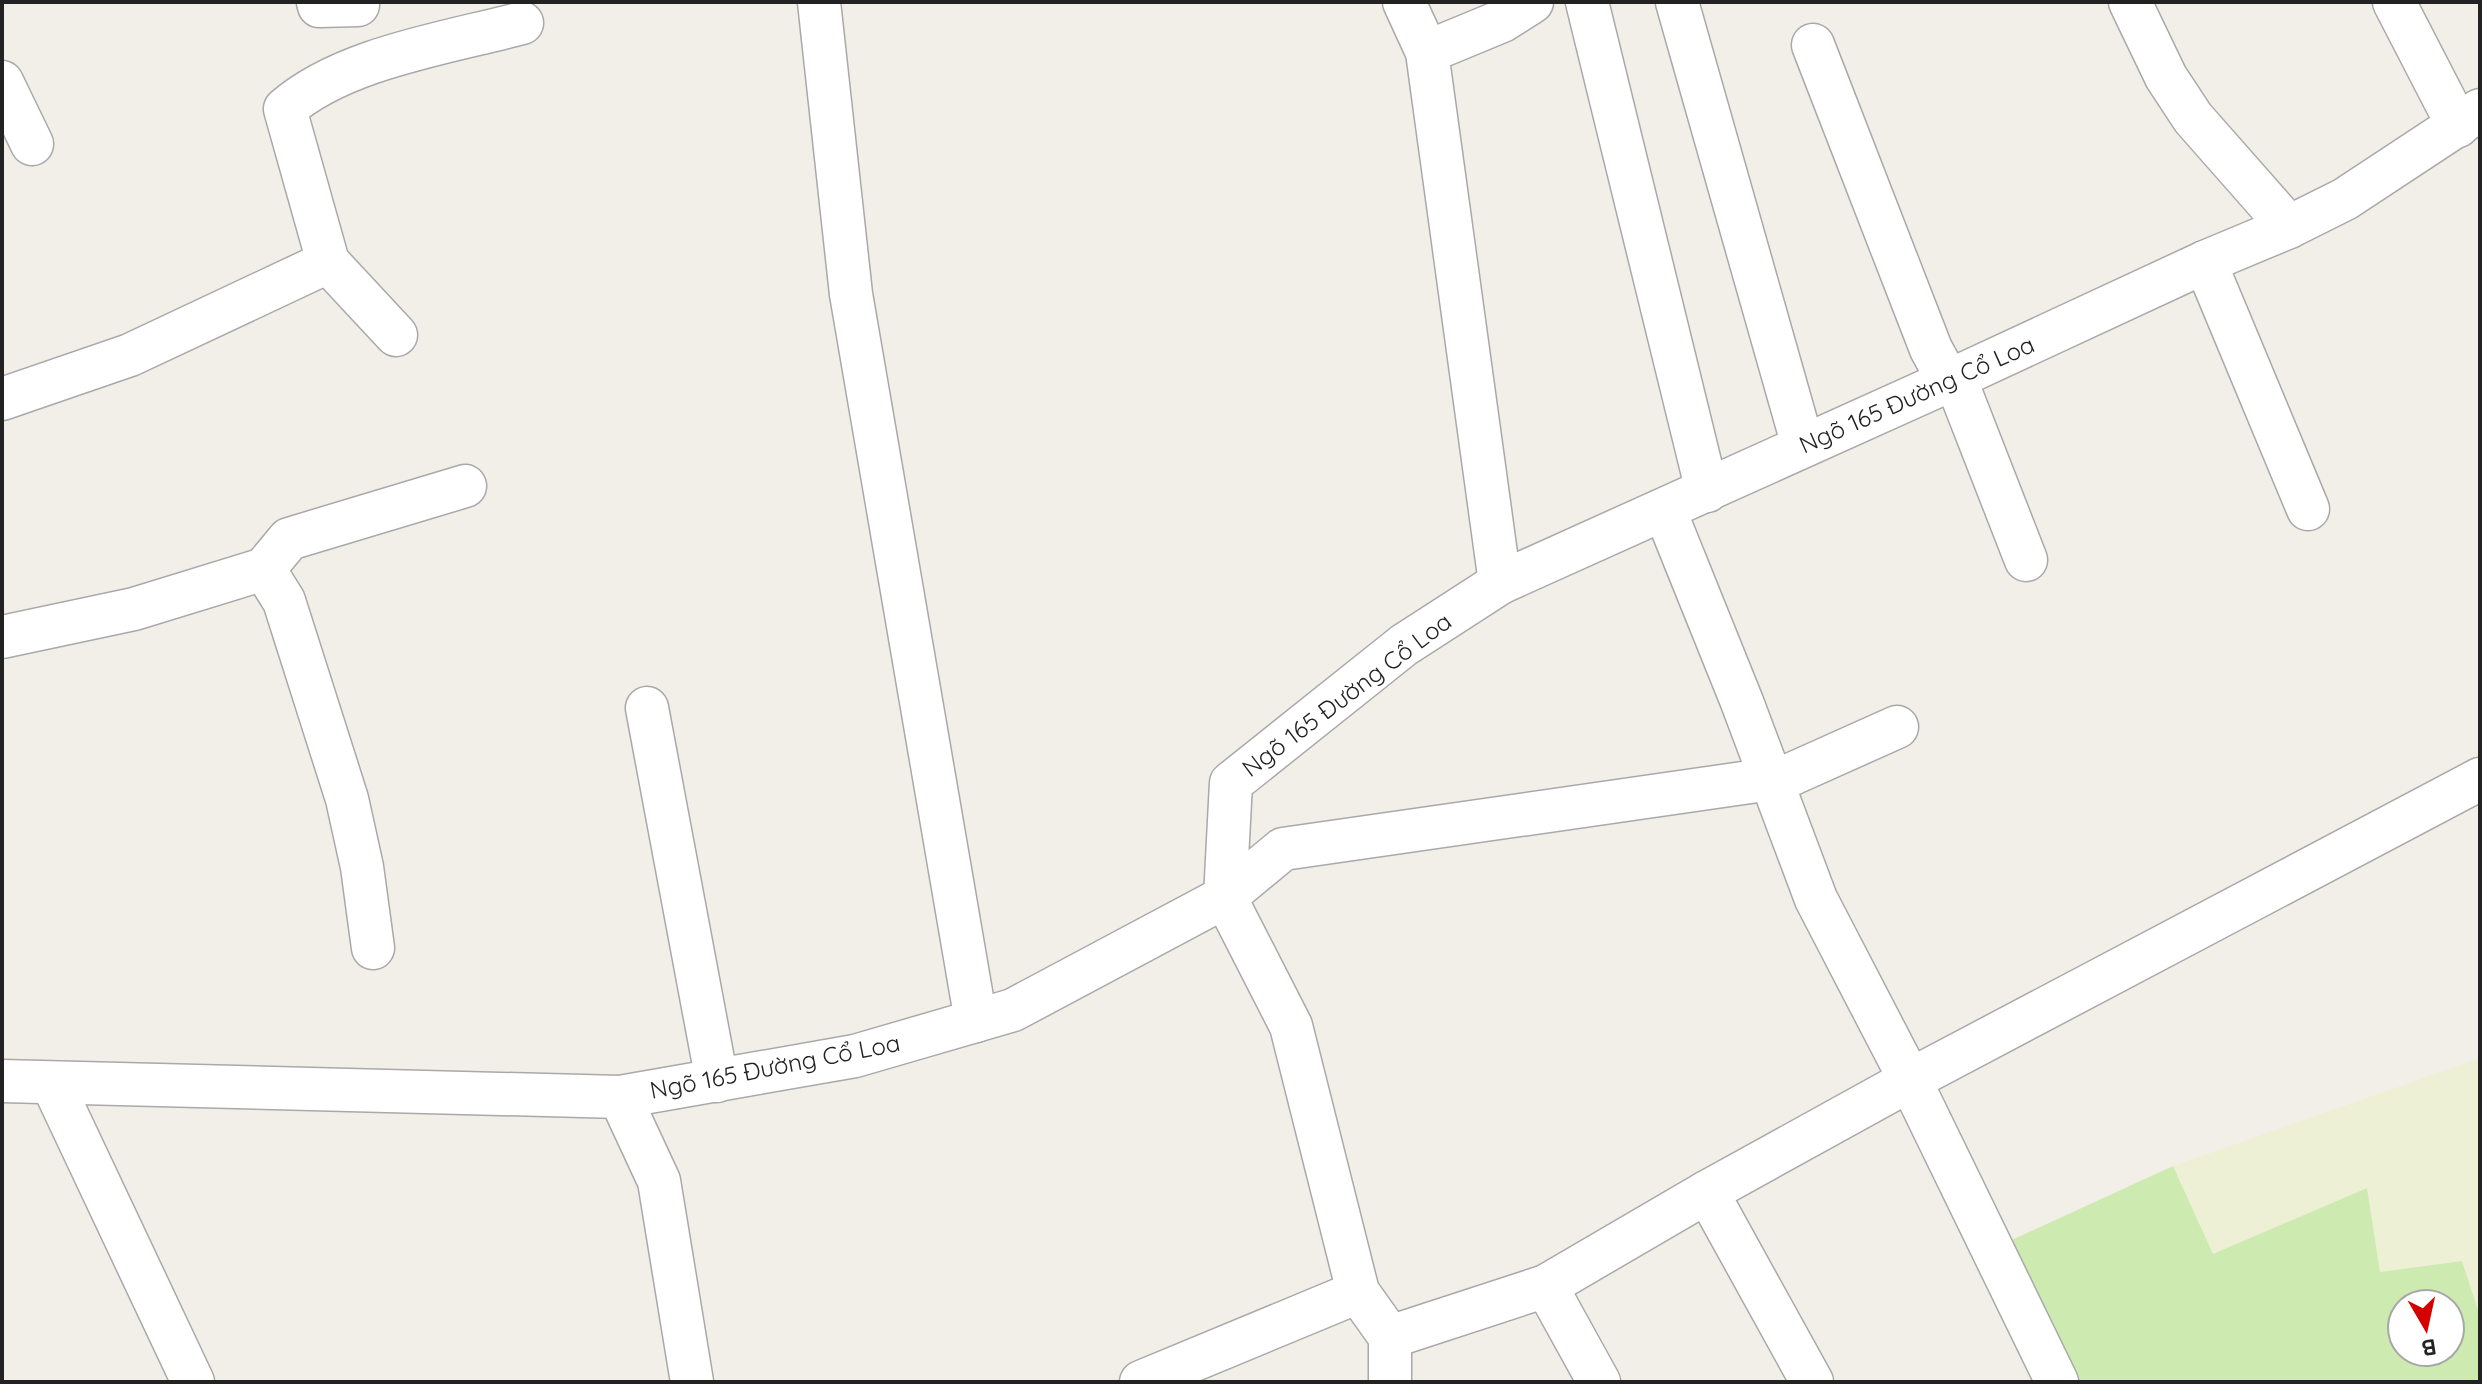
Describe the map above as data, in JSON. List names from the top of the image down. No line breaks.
{"streets":{"street":["Ngõ 165 Đường Cổ Loa"]},"north":"bottom"}
